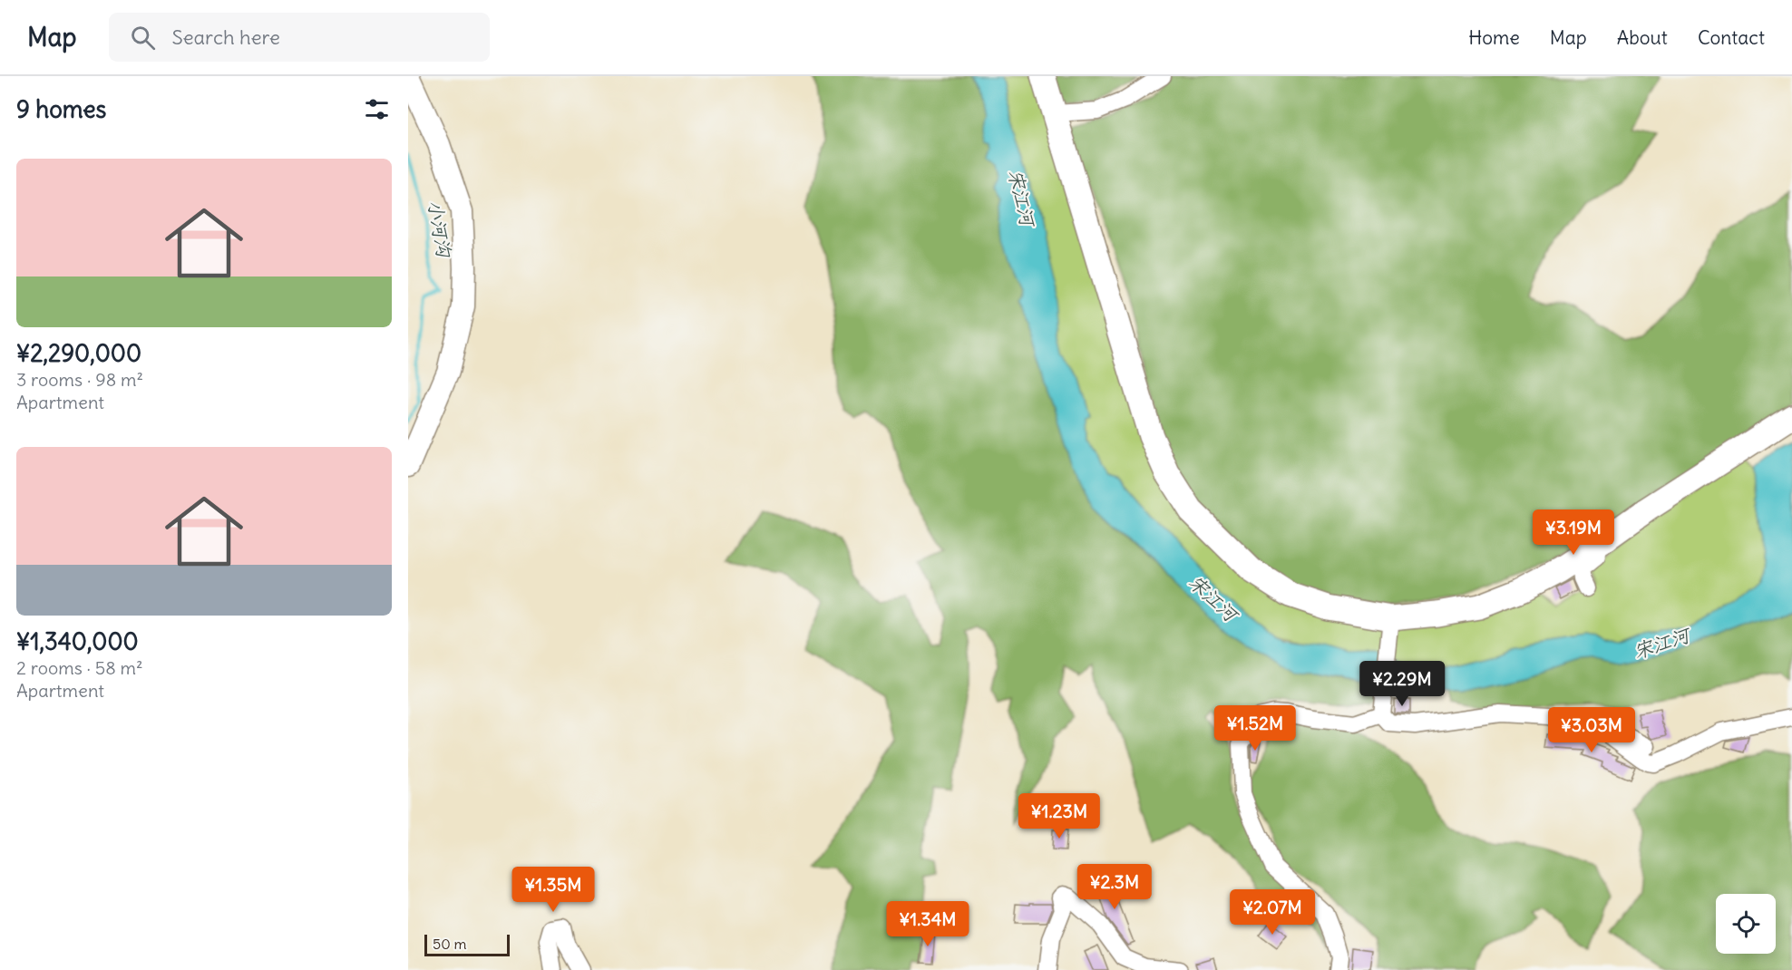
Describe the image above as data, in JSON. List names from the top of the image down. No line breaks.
{"water":["宋江河","小河沟"],"scale_bar":"50 m","page":{"header":"Map","search":"Search here","nav":["Home","Map","About","Contact"],"heading":"9 homes","list":[{"name":"¥2,290,000","note":"3 rooms · 98 m² · Apartment"},{"name":"¥1,340,000","note":"2 rooms · 58 m² · Apartment"}],"price":["¥3.19M","¥2.29M","¥1.52M","¥3.03M","¥1.23M","¥2.3M","¥1.35M","¥2.07M","¥1.34M"],"scale":"50 m"}}
